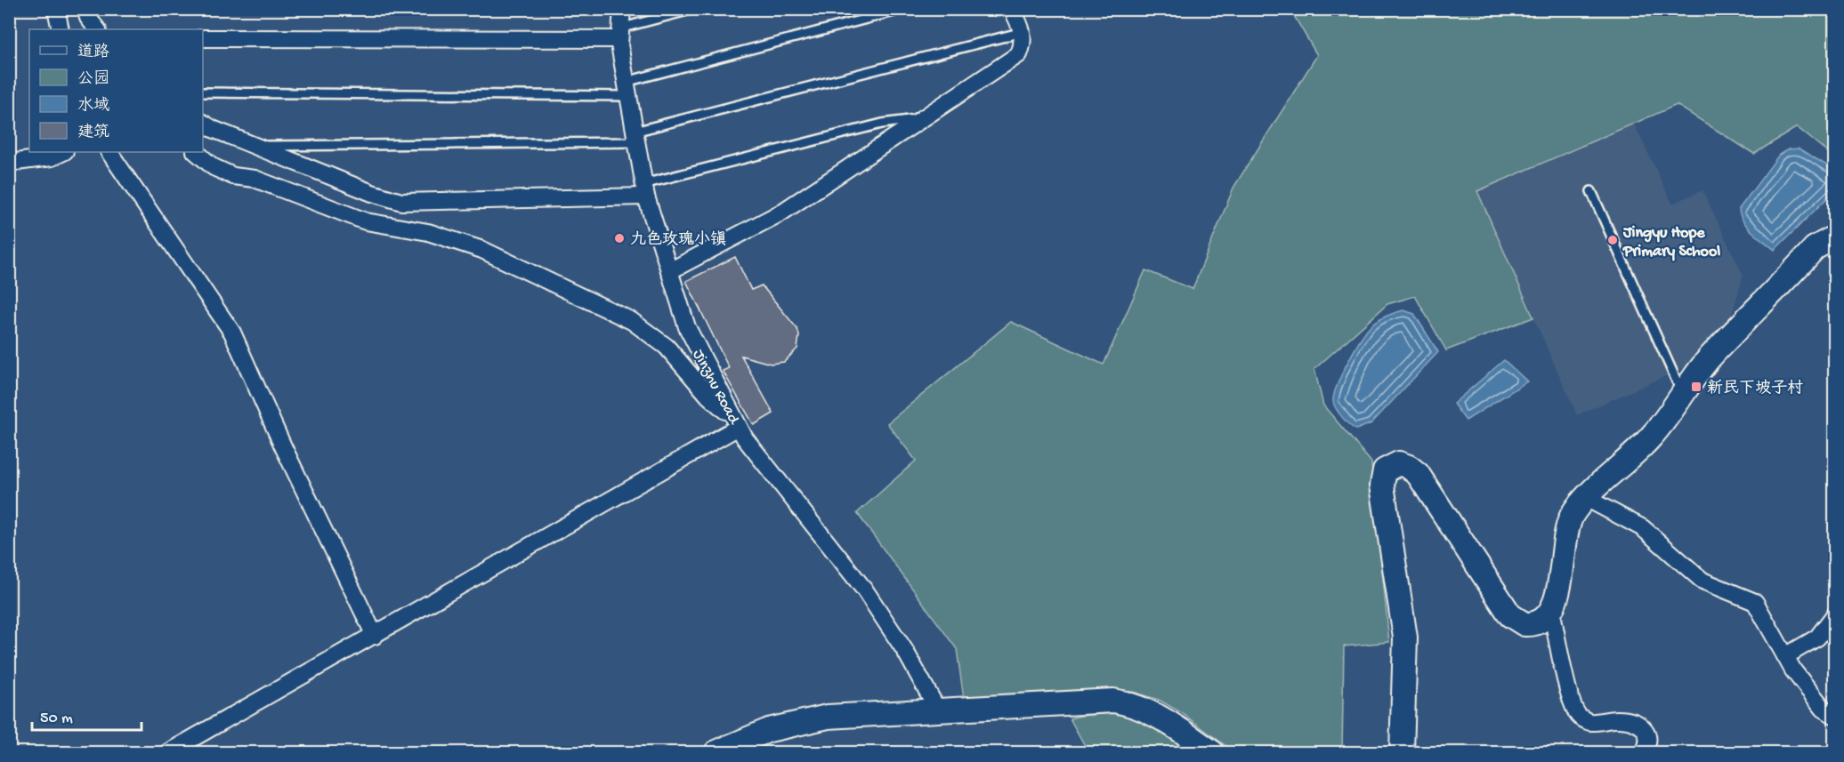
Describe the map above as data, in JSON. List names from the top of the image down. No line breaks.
{"streets":{"street":["Jinzhu Road"]},"places":{"other":["九色玫瑰小镇","Jingyu Hope Primary School"],"transit":["新民下坡子村"]},"legend":["道路","公园","水域","建筑"],"scale_bar":"50 m"}
